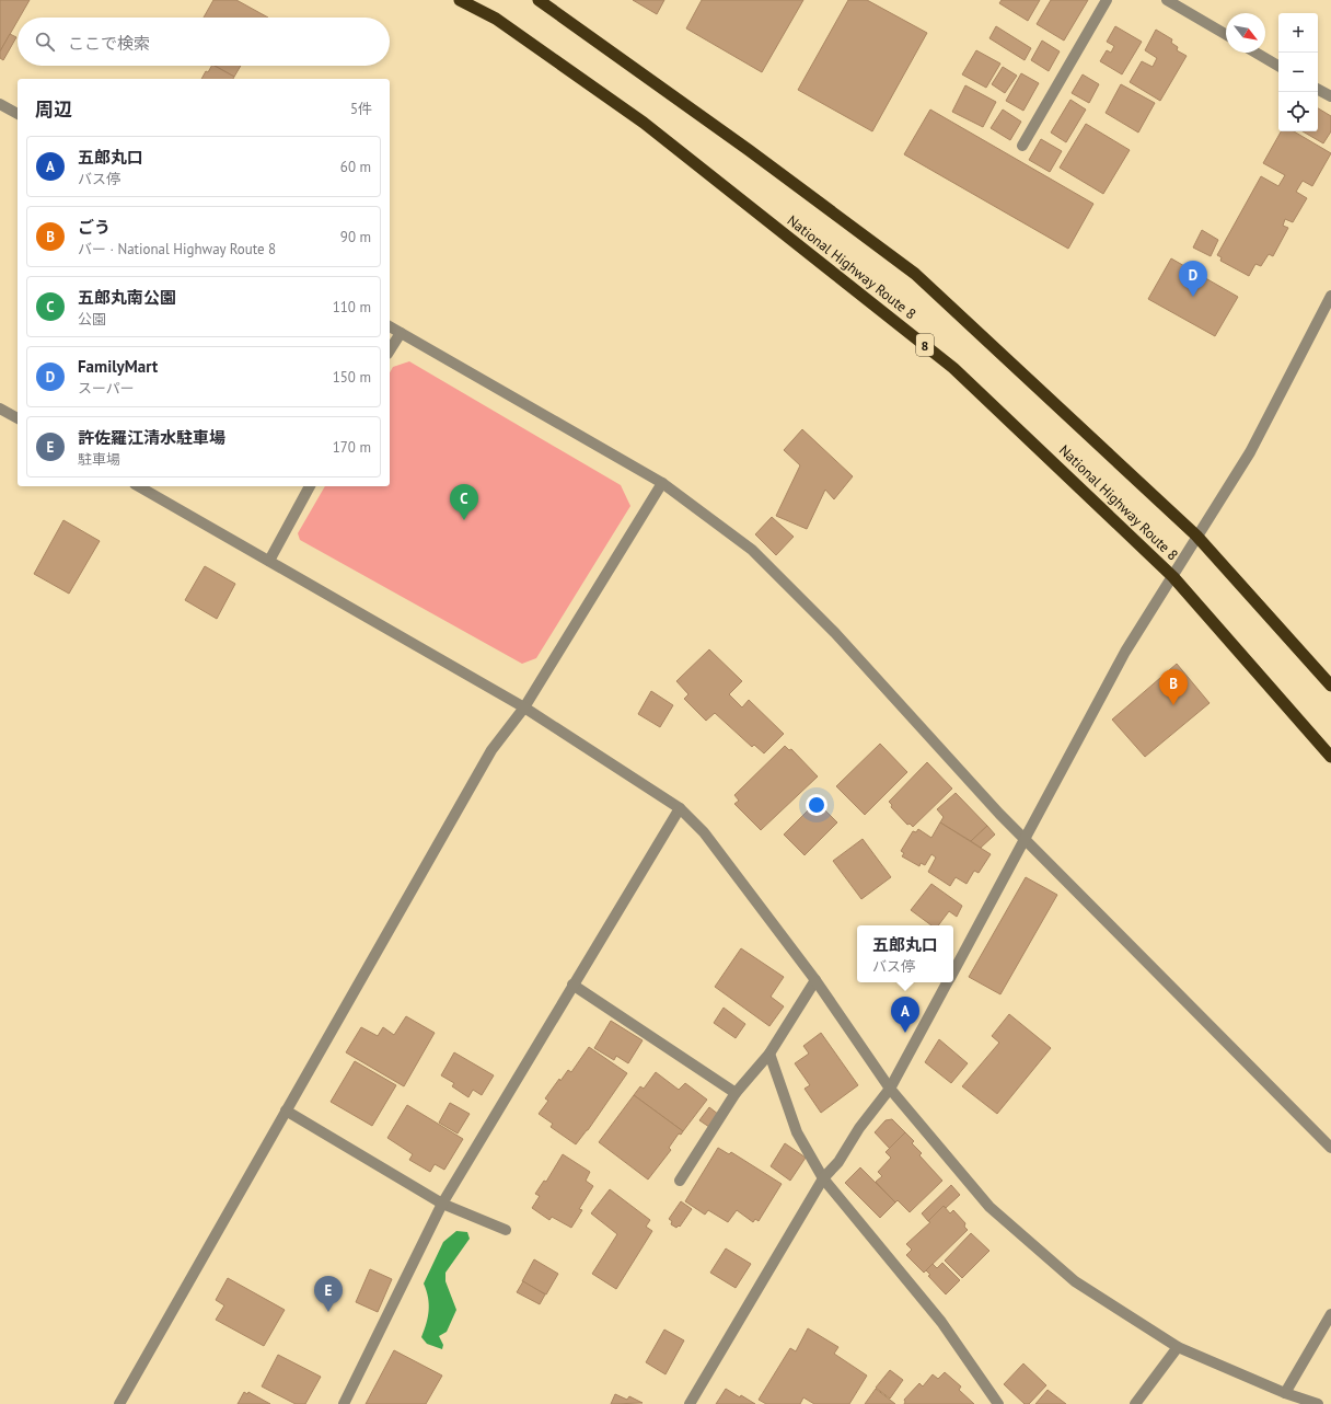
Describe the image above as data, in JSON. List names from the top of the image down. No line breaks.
{"streets":{"highway":["National Highway Route 8","8"]},"north":"bottom right","page":{"map_buttons":["+","−"],"search":"ここで検索","heading":["周辺","5件"],"list":[{"mark":"A","name":"五郎丸口","note":"バス停","value":"60 m"},{"mark":"B","name":"ごう","note":"バー · National Highway Route 8","value":"90 m"},{"mark":"C","name":"五郎丸南公園","note":"公園","value":"110 m"},{"mark":"D","name":"FamilyMart","note":"スーパー","value":"150 m"},{"mark":"E","name":"許佐羅江清水駐車場","note":"駐車場","value":"170 m"}],"pins":["D","C","B","A","E"],"popup":["五郎丸口","バス停"]}}
